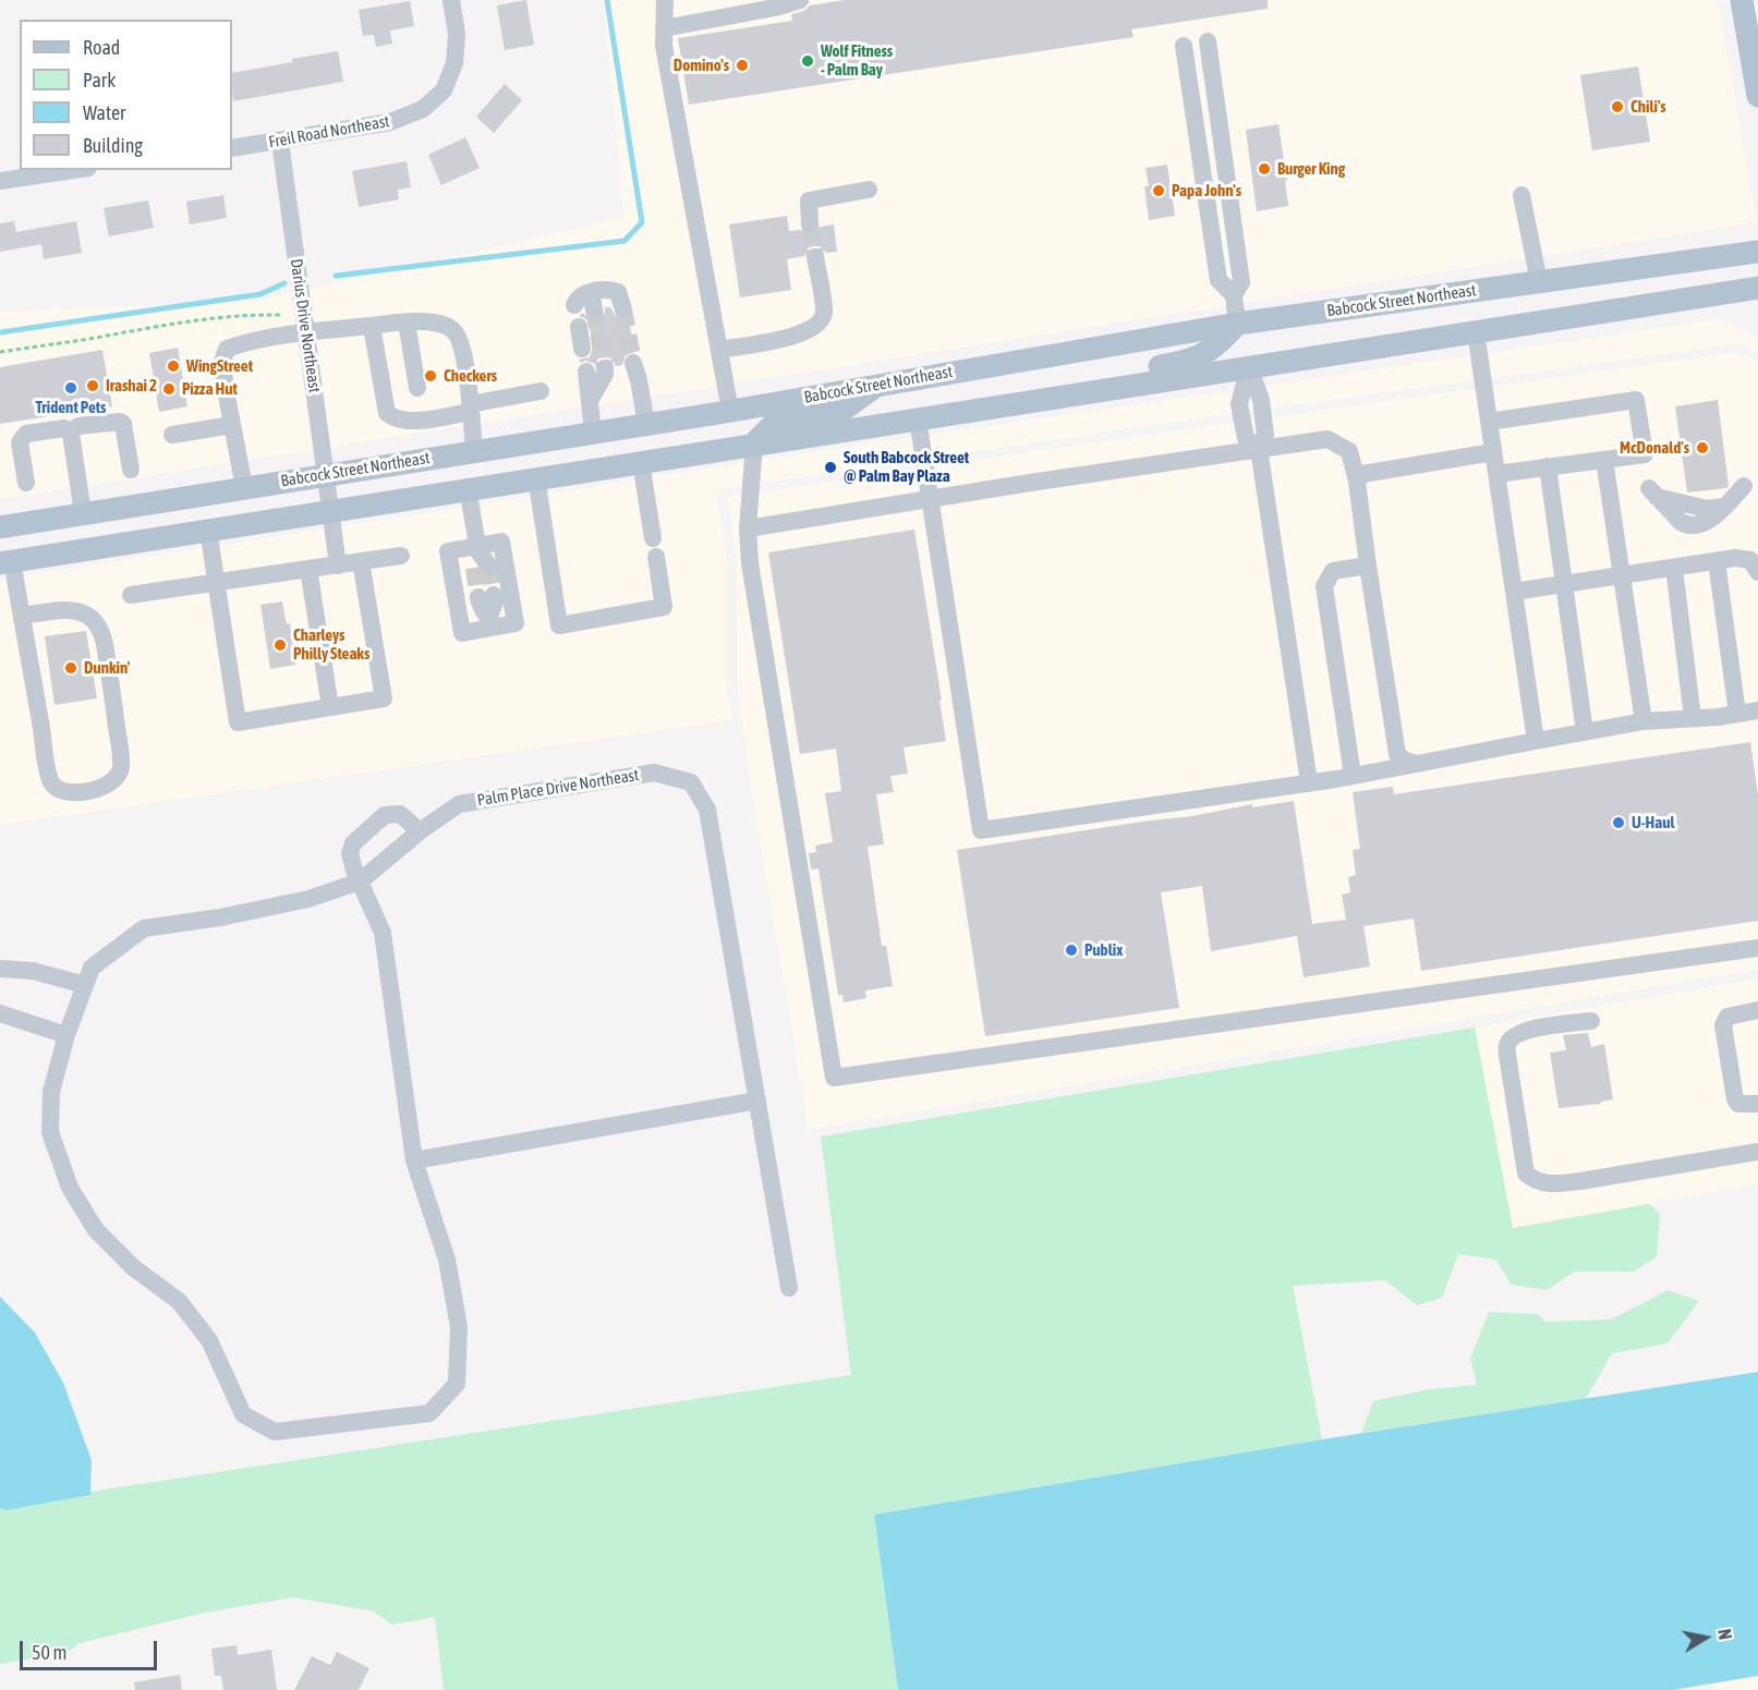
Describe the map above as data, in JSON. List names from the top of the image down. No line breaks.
{"streets":{"main road":["Babcock Street Northeast"],"street":["Freil Road Northeast","Darius Drive Northeast","Palm Place Drive Northeast"]},"crossings":[["Freil Road Northeast","Darius Drive Northeast"],["Babcock Street Northeast","Darius Drive Northeast"]],"places":["Wolf Fitness - Palm Bay","Domino's","Chili's","Burger King","Papa John's","WingStreet","Checkers","Irashai 2","Trident Pets","Pizza Hut","McDonald's","South Babcock Street @ Palm Bay Plaza","Charleys Philly Steaks","Dunkin'","U-Haul","Publix"],"legend":["Road","Park","Water","Building"],"scale_bar":"50 m","north":"right"}
